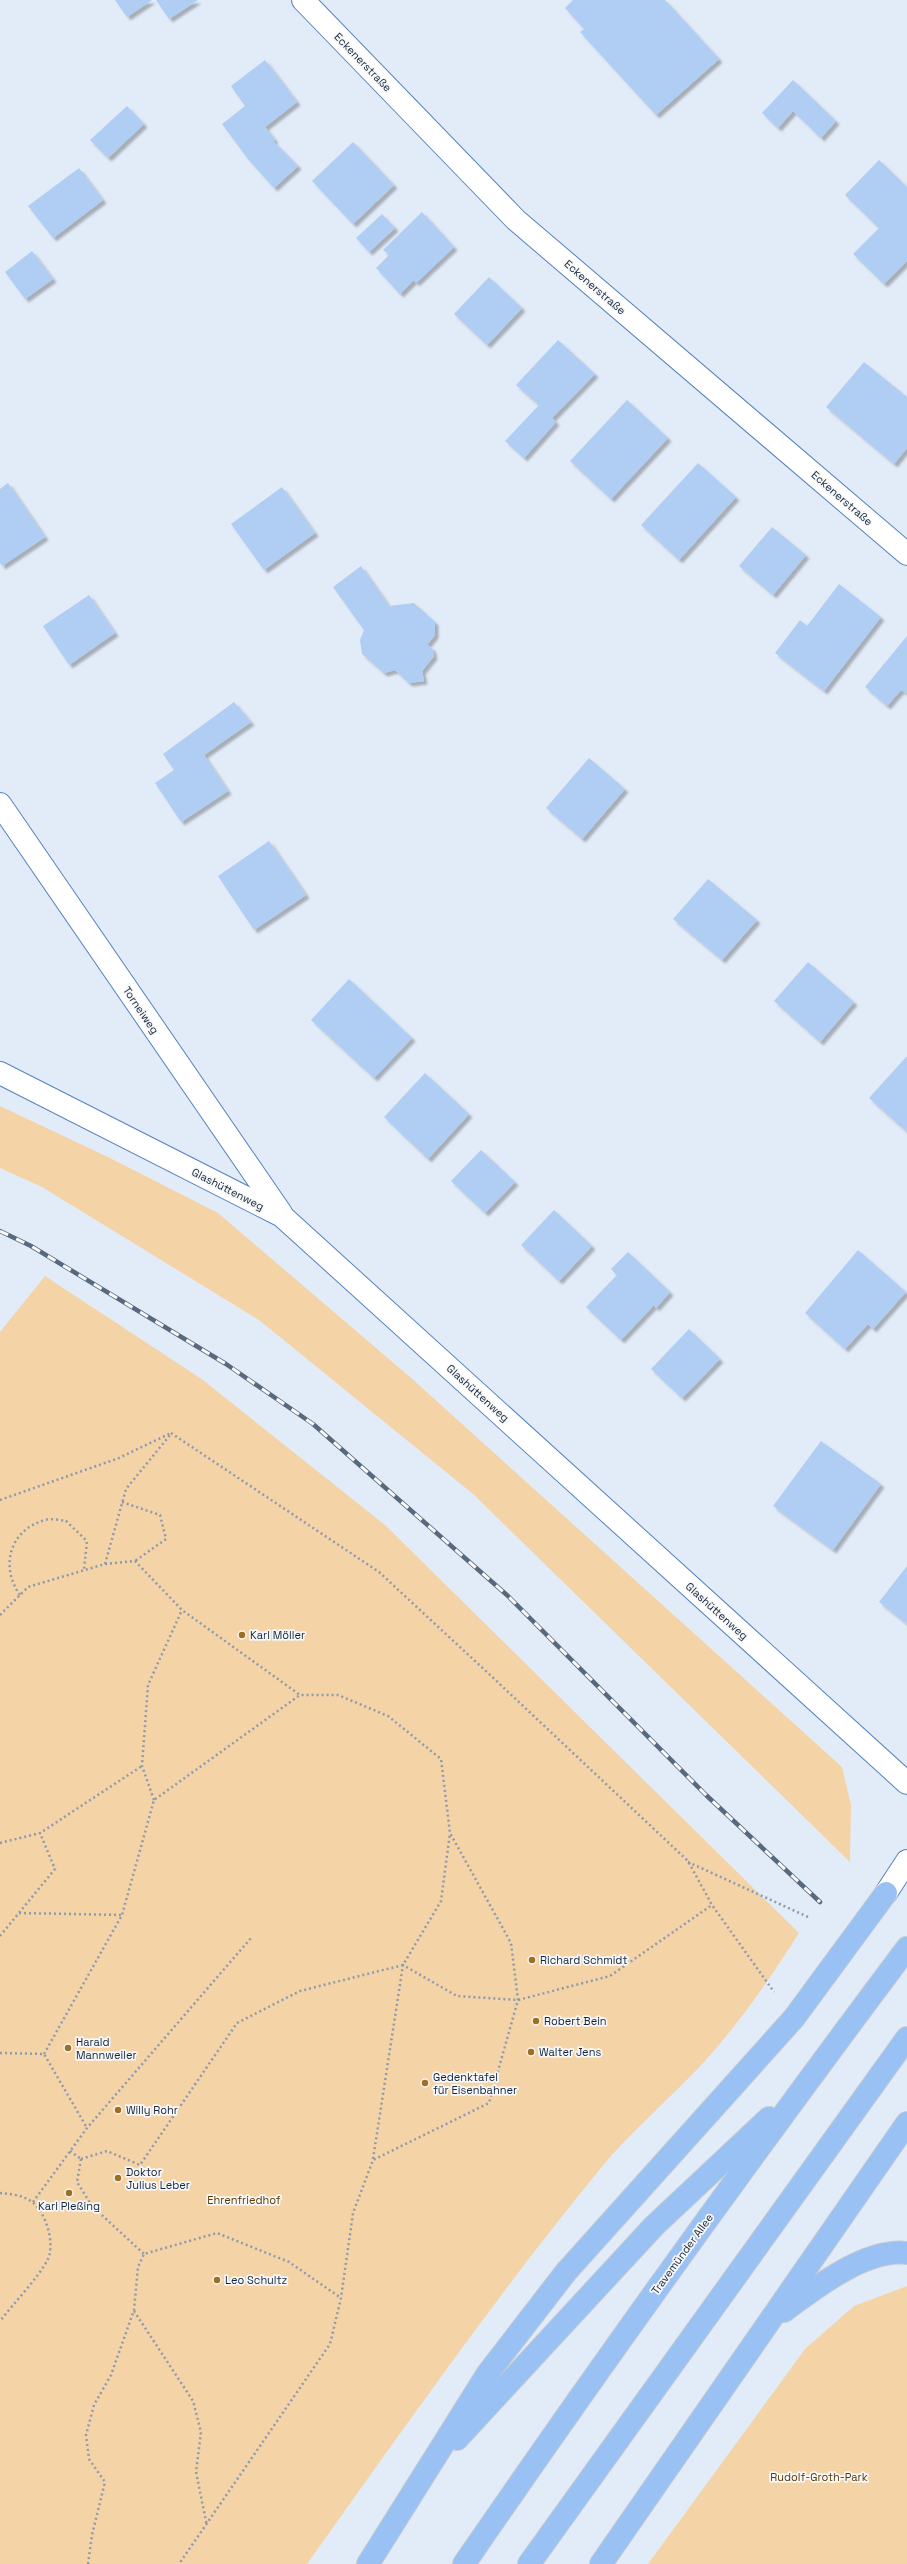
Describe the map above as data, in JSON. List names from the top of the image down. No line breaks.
{"streets":{"highway":["Travemünder Allee"],"street":["Eckenerstraße","Torneiweg","Glashüttenweg"]},"crossings":[["Torneiweg","Glashüttenweg"]],"parks":["Ehrenfriedhof","Rudolf-Groth-Park"],"places":["Karl Möller","Richard Schmidt","Robert Bein","Harald Mannweiler","Walter Jens","Gedenktafel für Eisenbahner","Willy Rohr","Doktor Julius Leber","Karl Pleßing","Leo Schultz"]}
